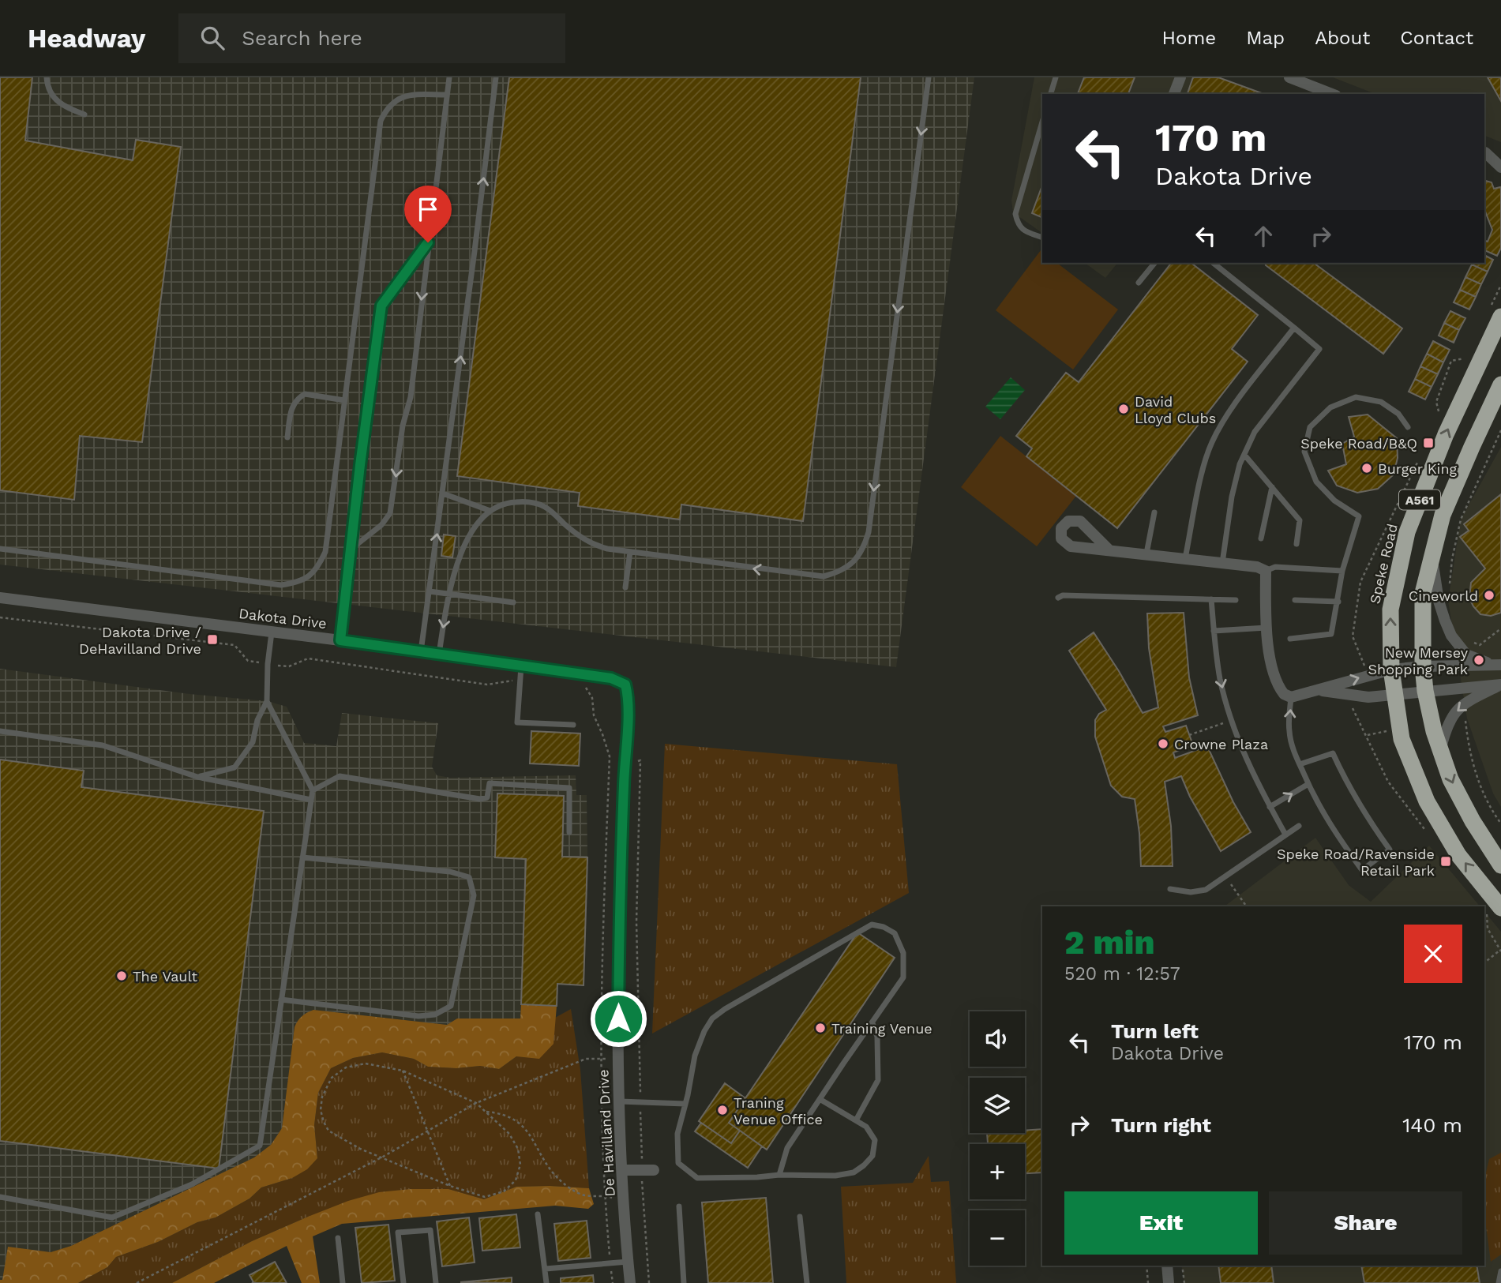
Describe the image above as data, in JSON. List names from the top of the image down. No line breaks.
{"streets":{"highway":["A561","Speke Road"],"street":["Dakota Drive","De Havilland Drive"]},"crossings":[["Dakota Drive","De Havilland Drive"]],"places":{"other":["David Lloyd Clubs","Burger King","Cineworld","New Mersey Shopping Park","Crowne Plaza","The Vault","Training Venue","Traning Venue Office"],"transit":["Speke Road/B&Q","Dakota Drive / DeHavilland Drive","Speke Road/Ravenside Retail Park"]},"page":{"header":"Headway","search":"Search here","nav":["Home","Map","About","Contact"],"turn":["170 m","Dakota Drive"],"heading":["2 min","520 m · 12:57"],"list":[{"name":"Turn left","note":"Dakota Drive","value":"170 m"},{"name":"Turn right","value":"140 m"}],"map_buttons":["+","−"],"buttons":["Exit","Share"]}}
